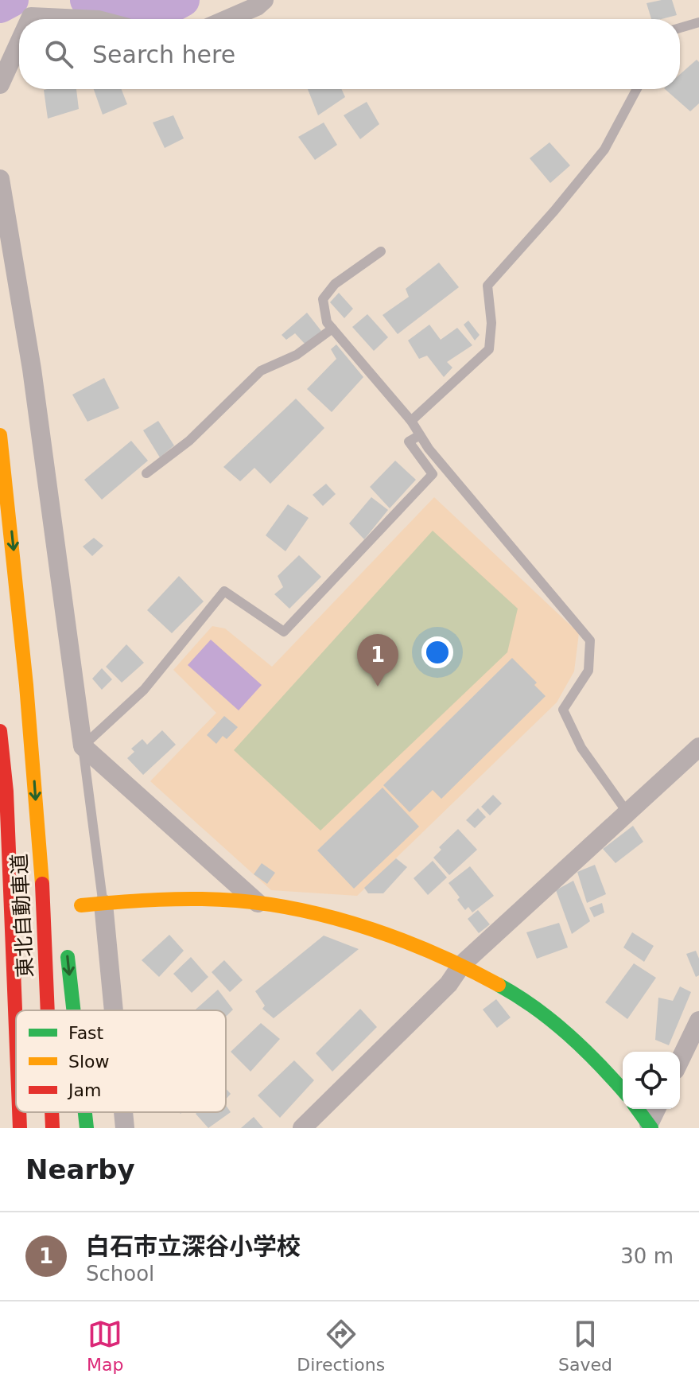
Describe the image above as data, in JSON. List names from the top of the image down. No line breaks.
{"streets":{"main road":["東北自動車道"]},"legend":["Fast","Slow","Jam"],"page":{"search":"Search here","pins":"1","heading":"Nearby","list":[{"mark":"1","name":"白石市立深谷小学校","note":"School","value":"30 m"}],"nav":["Map","Directions","Saved"]}}
